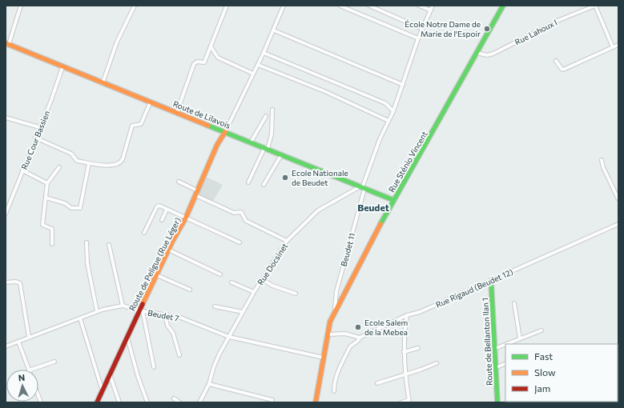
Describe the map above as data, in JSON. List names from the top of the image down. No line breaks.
{"streets":{"main road":["Route de Lilavois","Rue Sténio Vincent","Route de Peligue (Rue Léger)","Route de Bellanton Ilan 1"],"street":["Rue Lahoux I","Rue Cour Bassien","Beudet 11","Rue Docsinet","Rue Rigaud (Beudet 12)","Beudet 7"]},"crossings":[["Rue Lahoux I","Rue Sténio Vincent"],["Route de Lilavois","Rue Cour Bassien"],["Route de Lilavois","Rue Sténio Vincent"],["Route de Lilavois","Beudet 11"],["Route de Lilavois","Route de Peligue (Rue Léger)"],["Route de Lilavois","Rue Docsinet"],["Rue Sténio Vincent","Beudet 11"],["Rue Sténio Vincent","Beudet 7"],["Beudet 11","Rue Docsinet"],["Route de Peligue (Rue Léger)","Beudet 7"],["Rue Docsinet","Beudet 7"],["Rue Rigaud (Beudet 12)","Route de Bellanton Ilan 1"]],"districts":["Beudet"],"places":["École Notre Dame de Marie de l'Espoir","Ecole Nationale de Beudet","Ecole Salem de la Mebea"],"legend":["Fast","Slow","Jam"],"north":"top"}
